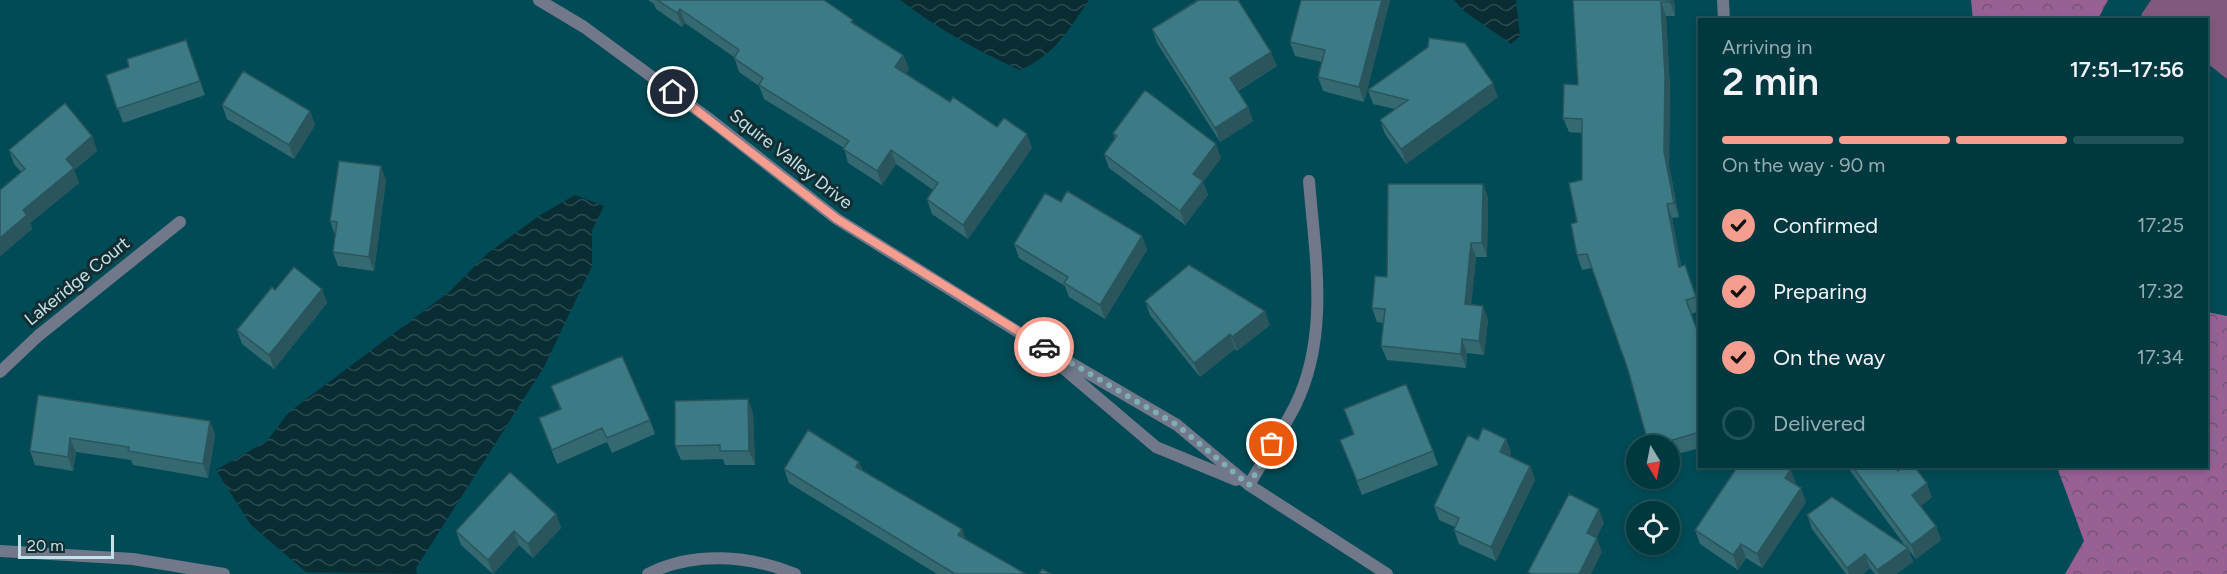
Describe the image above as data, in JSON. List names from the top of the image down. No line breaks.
{"streets":{"street":["Squire Valley Drive","Lakeridge Court"]},"scale_bar":"20 m","north":"bottom","page":{"heading":["2 min","Arriving in","17:51–17:56"],"bar":"On the way · 90 m","list":[["Confirmed","17:25"],["Preparing","17:32"],["On the way","17:34"],"Delivered"],"scale":"20 m"}}
